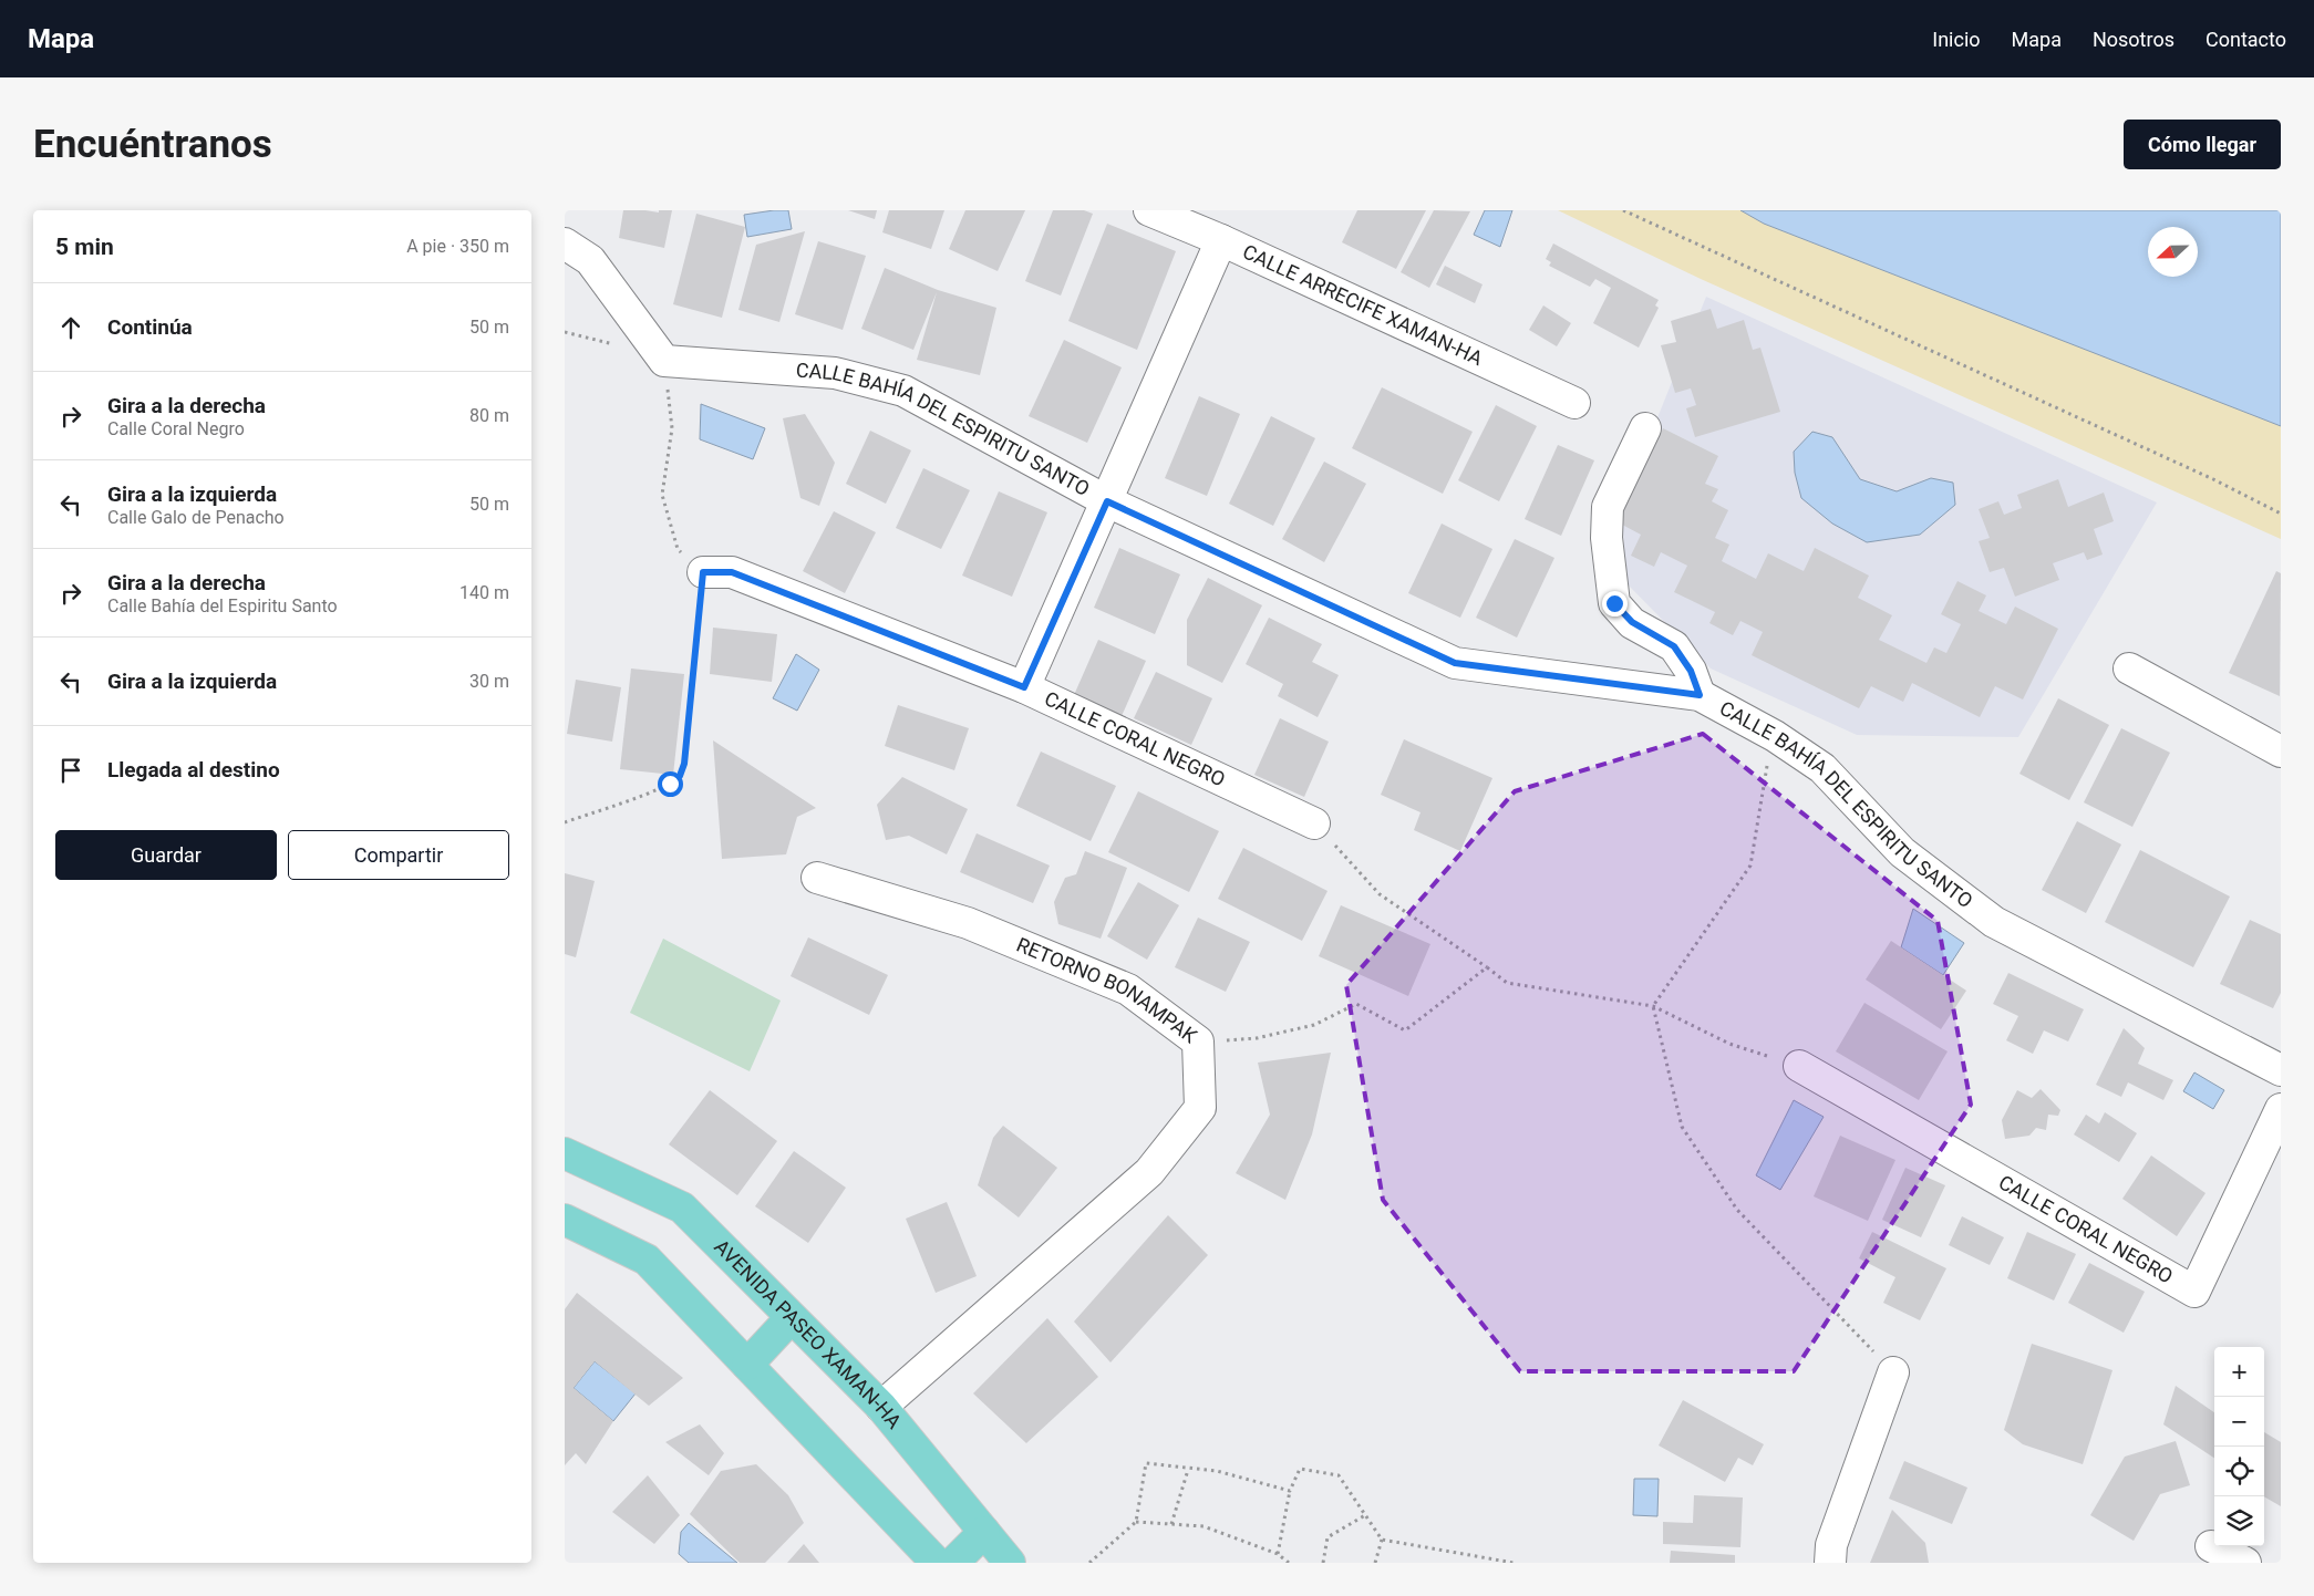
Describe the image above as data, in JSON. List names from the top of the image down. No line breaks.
{"streets":{"main road":["AVENIDA PASEO XAMAN-HA"],"street":["CALLE ARRECIFE XAMAN-HA","CALLE BAHÍA DEL ESPIRITU SANTO","CALLE CORAL NEGRO","RETORNO BONAMPAK"]},"crossings":[["RETORNO BONAMPAK","AVENIDA PASEO XAMAN-HA"]],"north":"left","page":{"header":"Mapa","nav":["Inicio","Mapa","Nosotros","Contacto"],"buttons":["Cómo llegar",["Guardar","Compartir"]],"title":"Encuéntranos","heading":["5 min","A pie · 350 m"],"list":[["Continúa","50 m"],["Gira a la derecha","Calle Coral Negro","80 m"],["Gira a la izquierda","Calle Galo de Penacho","50 m"],["Gira a la derecha","Calle Bahía del Espiritu Santo","140 m"],["Gira a la izquierda","30 m"],"Llegada al destino"],"map_buttons":["+","−"]}}
